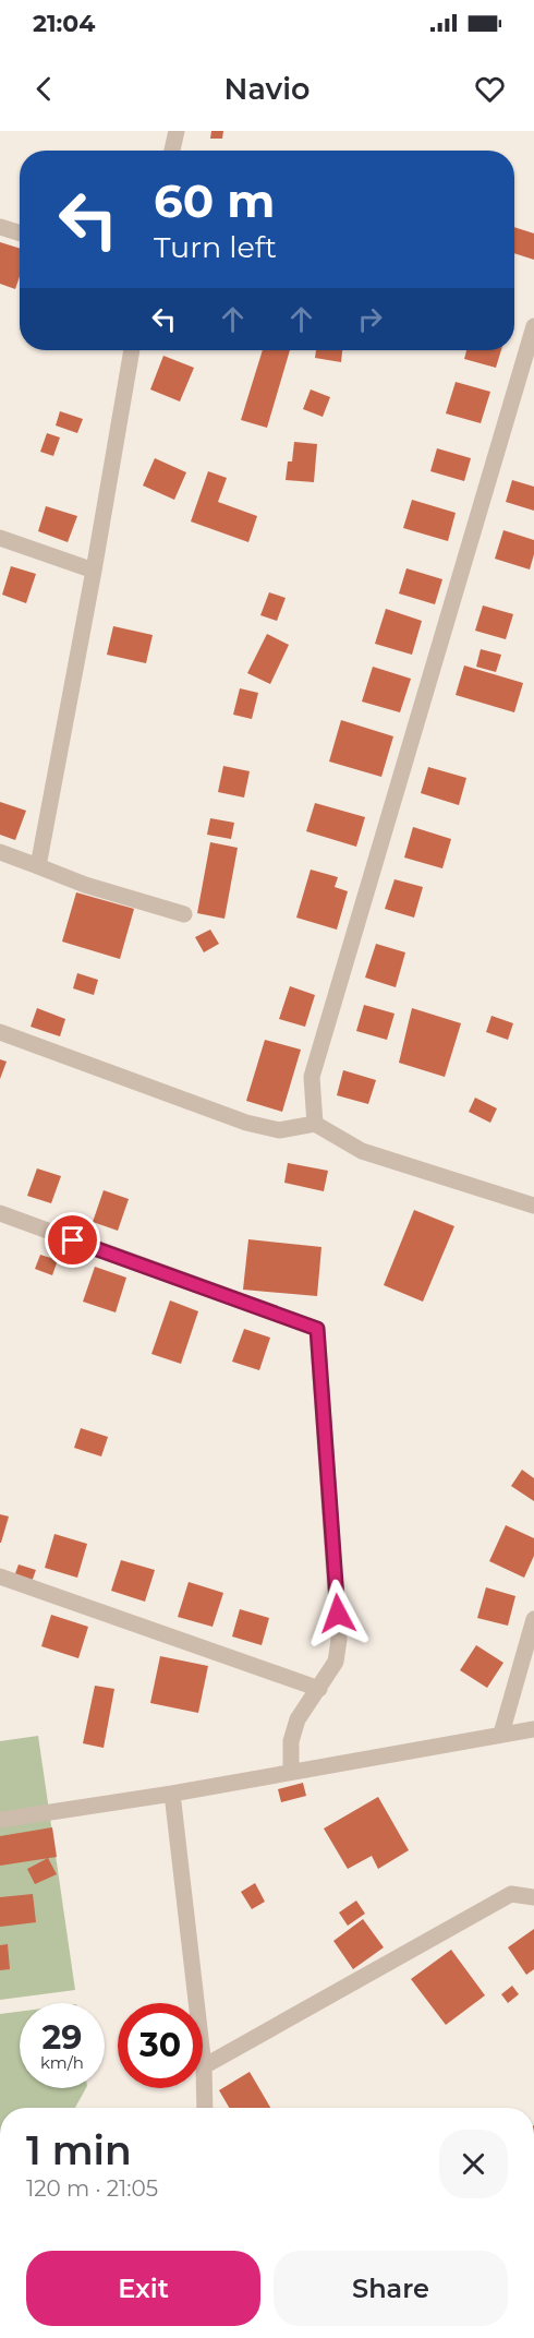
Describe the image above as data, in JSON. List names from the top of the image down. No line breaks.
{"page":{"status":"21:04","header":"Navio","turn":["60 m","Turn left"],"speed":"29 km/h","limit":"30","heading":["1 min","120 m · 21:05"],"buttons":["Exit","Share"]}}
